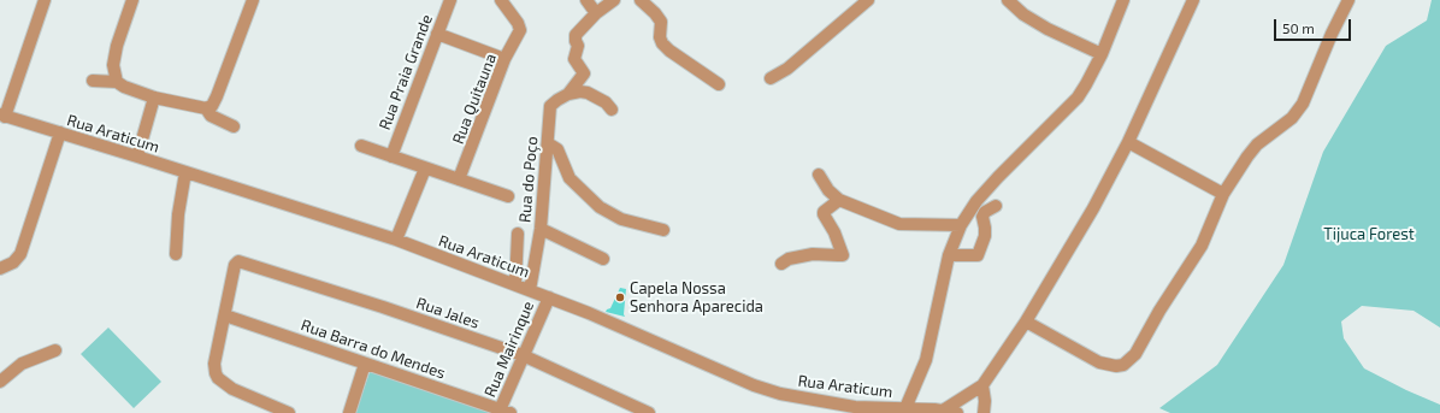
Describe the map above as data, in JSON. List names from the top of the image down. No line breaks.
{"streets":{"street":["Rua Praia Grande","Rua Quitauna","Rua Araticum","Rua do Poço","Rua Jales","Rua Barra do Mendes","Rua Mairinque"]},"crossings":[["Rua Araticum","Rua do Poço"],["Rua Araticum","Rua Mairinque"],["Rua Jales","Rua Barra do Mendes"],["Rua Jales","Rua Mairinque"],["Rua Barra do Mendes","Rua Mairinque"]],"parks":["Tijuca Forest"],"places":["Capela Nossa Senhora Aparecida"],"scale_bar":"50 m"}
